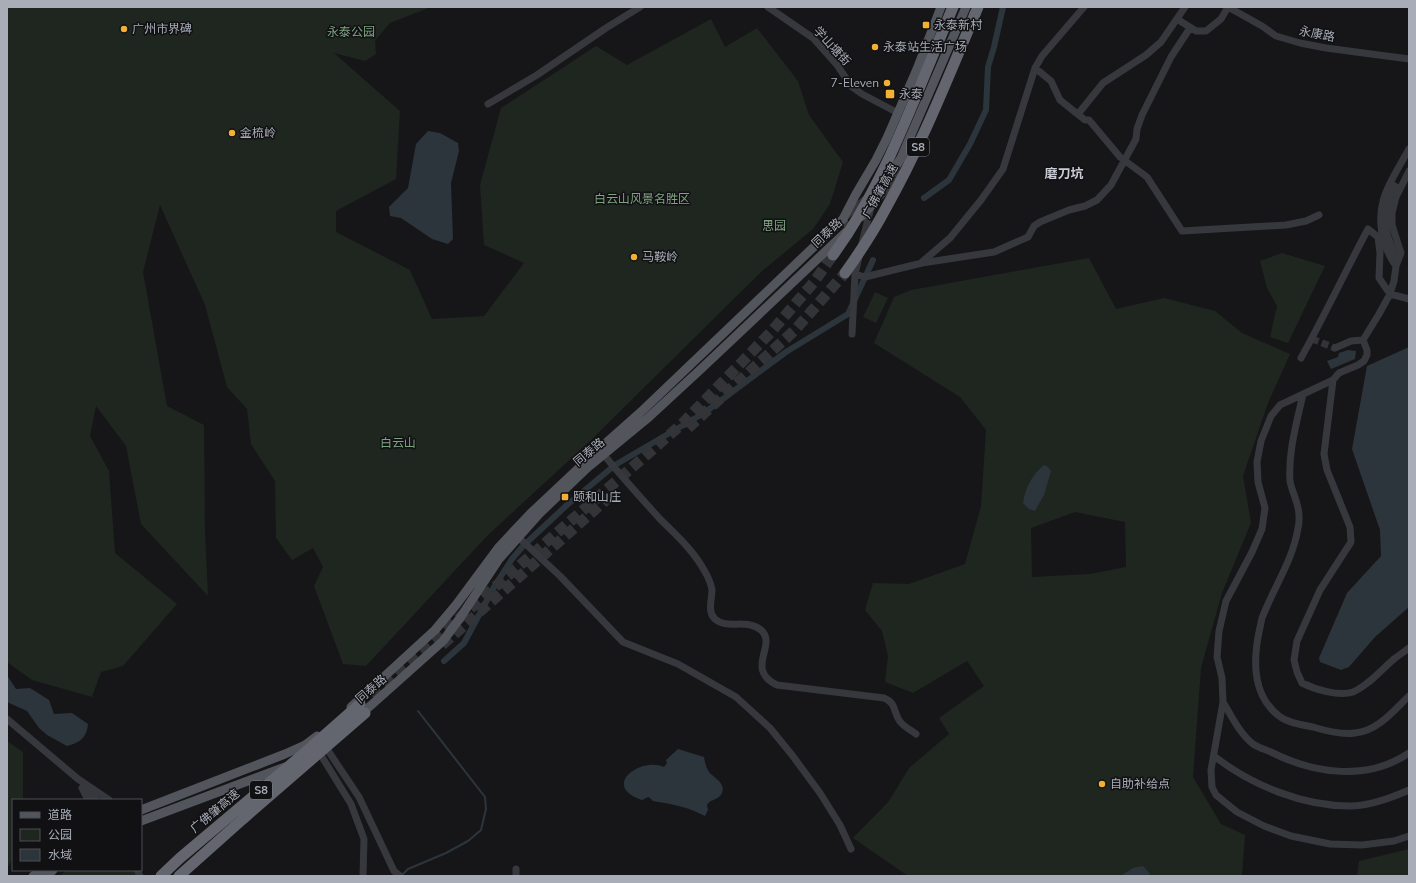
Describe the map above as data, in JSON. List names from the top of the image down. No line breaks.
{"streets":{"highway":["S8","广佛肇高速"],"main road":["同泰路"],"street":["永康路","学山塘街"]},"crossings":[["学山塘街","同泰路"]],"districts":["磨刀坑"],"parks":["永泰公园","白云山风景名胜区","思园","白云山"],"places":{"transit":["永泰新村","永泰","颐和山庄"],"other":["广州市界碑","永泰站生活广场","7-Eleven","金梳岭","马鞍岭","自助补给点"]},"legend":["道路","公园","水域"]}
